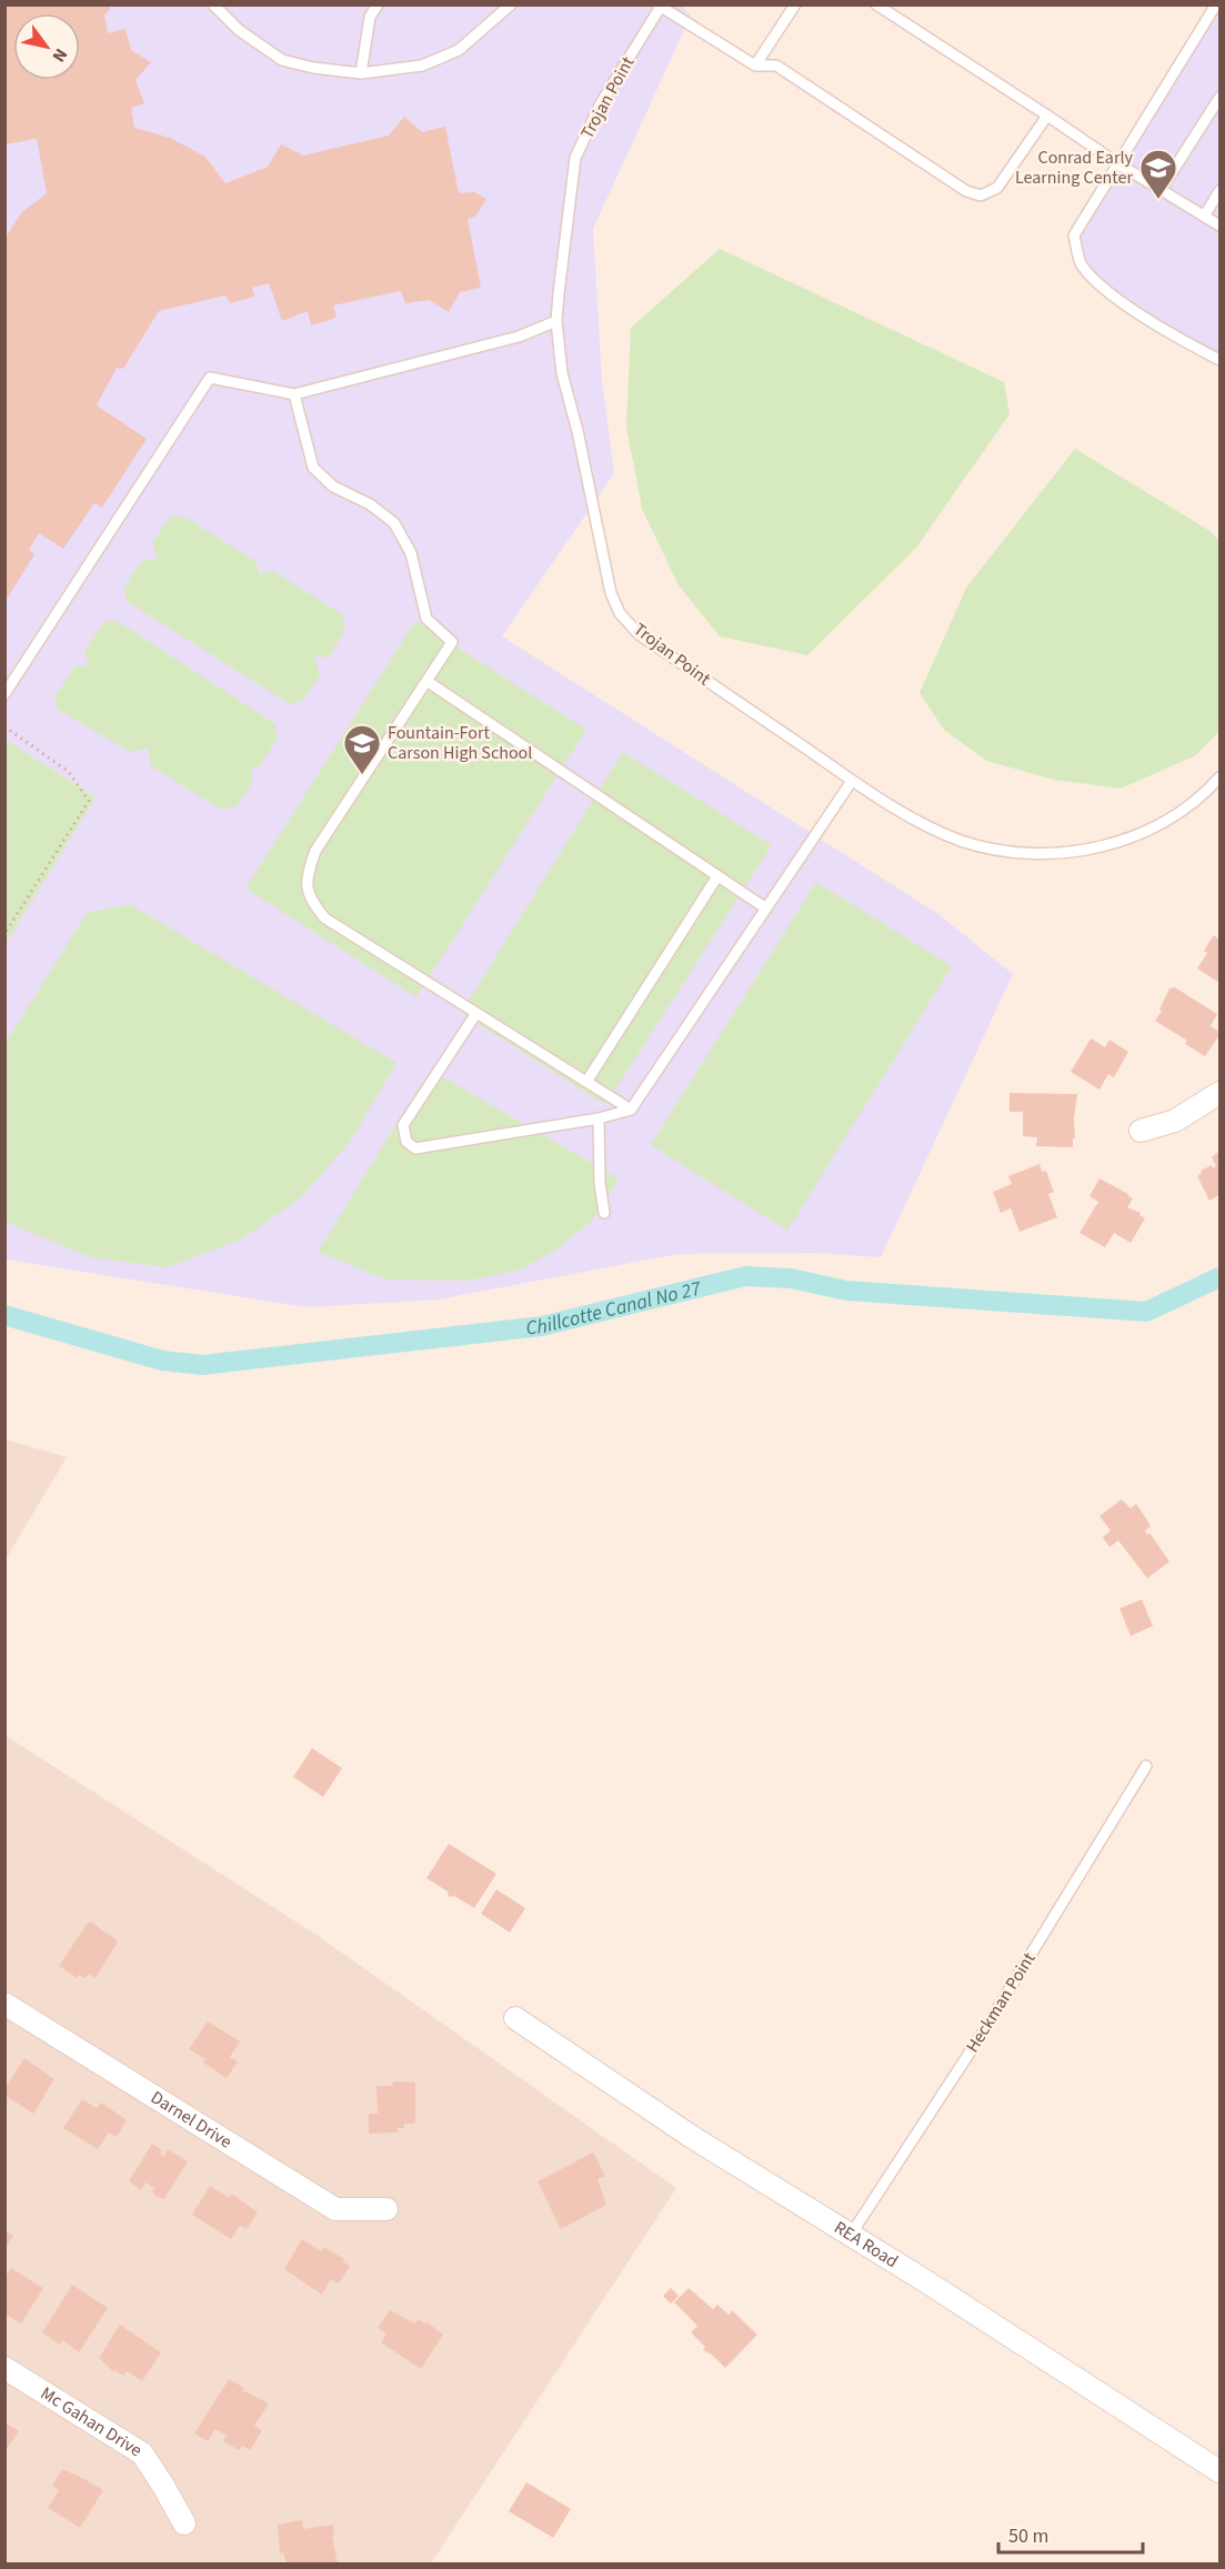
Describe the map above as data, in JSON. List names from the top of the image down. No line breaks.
{"streets":{"street":["Darnel Drive","REA Road","Mc Gahan Drive"],"lane":["Trojan Point","Heckman Point"]},"crossings":[["Heckman Point","REA Road"]],"water":["Chillcotte Canal No 27"],"places":{"school or university":["Conrad Early Learning Center","Fountain-Fort Carson High School"]},"scale_bar":"50 m","north":"bottom right"}
